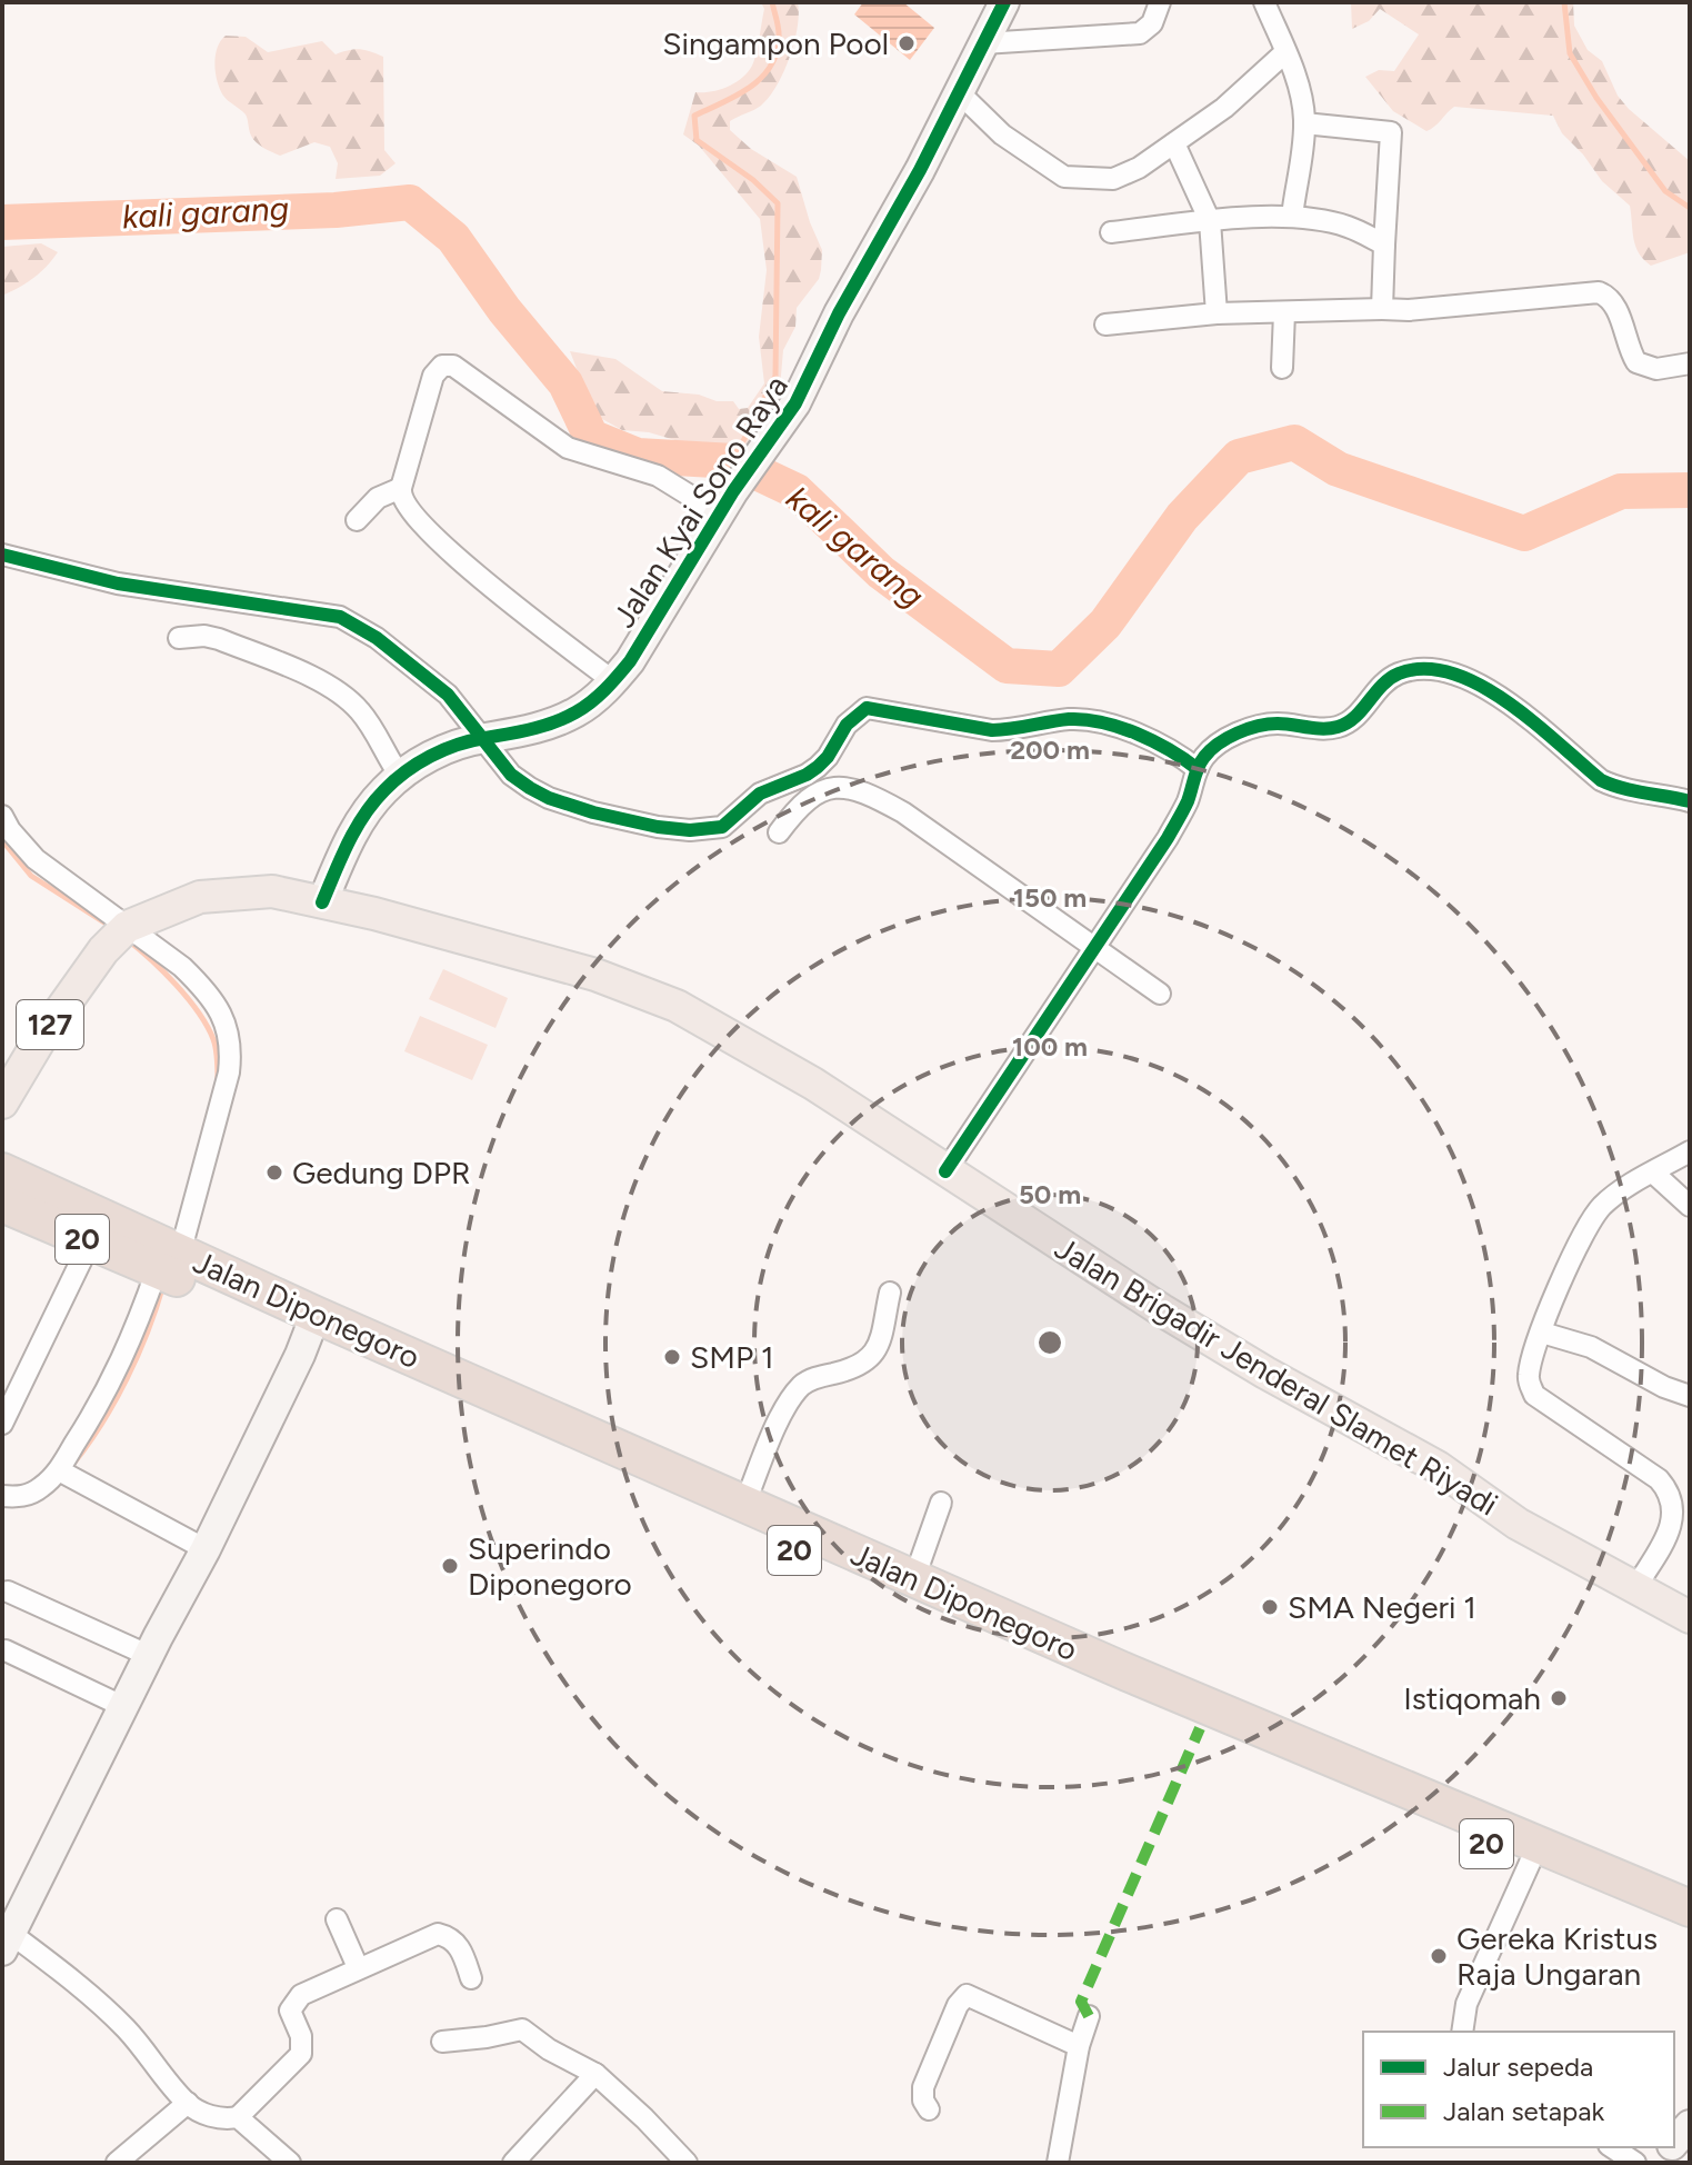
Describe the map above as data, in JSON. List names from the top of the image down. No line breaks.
{"streets":{"highway":["20","Jalan Diponegoro"],"main road":["127","Jalan Brigadir Jenderal Slamet Riyadi"],"street":["Jalan Kyai Sono Raya"]},"crossings":[["Jalan Kyai Sono Raya","Jalan Brigadir Jenderal Slamet Riyadi"],["127","Jalan Brigadir Jenderal Slamet Riyadi"]],"water":["kali garang"],"places":["Singampon Pool","Gedung DPR","SMP 1","Superindo Diponegoro","SMA Negeri 1","Istiqomah","Gereka Kristus Raja Ungaran"],"legend":["Jalur sepeda","Jalan setapak"],"rings":["200 m","150 m","100 m","50 m"]}
